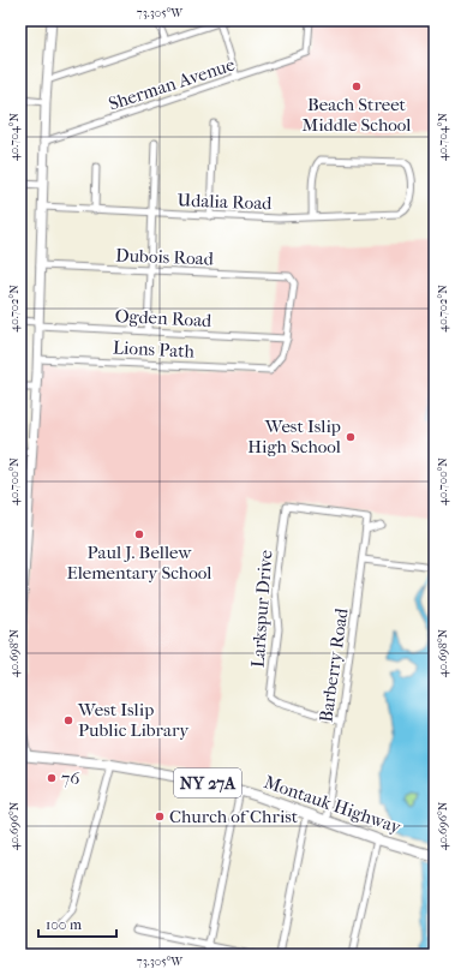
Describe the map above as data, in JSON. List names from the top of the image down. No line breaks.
{"streets":{"main road":["NY 27A","Montauk Highway"],"street":["Sherman Avenue","Udalia Road","Dubois Road","Ogden Road","Lions Path","Larkspur Drive","Barberry Road"]},"crossings":[["Dubois Road","Ogden Road"],["Dubois Road","Lions Path"],["Ogden Road","Lions Path"],["Larkspur Drive","Barberry Road"],["Barberry Road","Montauk Highway"]],"places":["Beach Street Middle School","West Islip High School","Paul J. Bellew Elementary School","West Islip Public Library","76","Church of Christ"],"scale_bar":"100 m","coordinates":["73.305°W","40.704°N","40.702°N","40.700°N","40.698°N","40.696°N"]}
